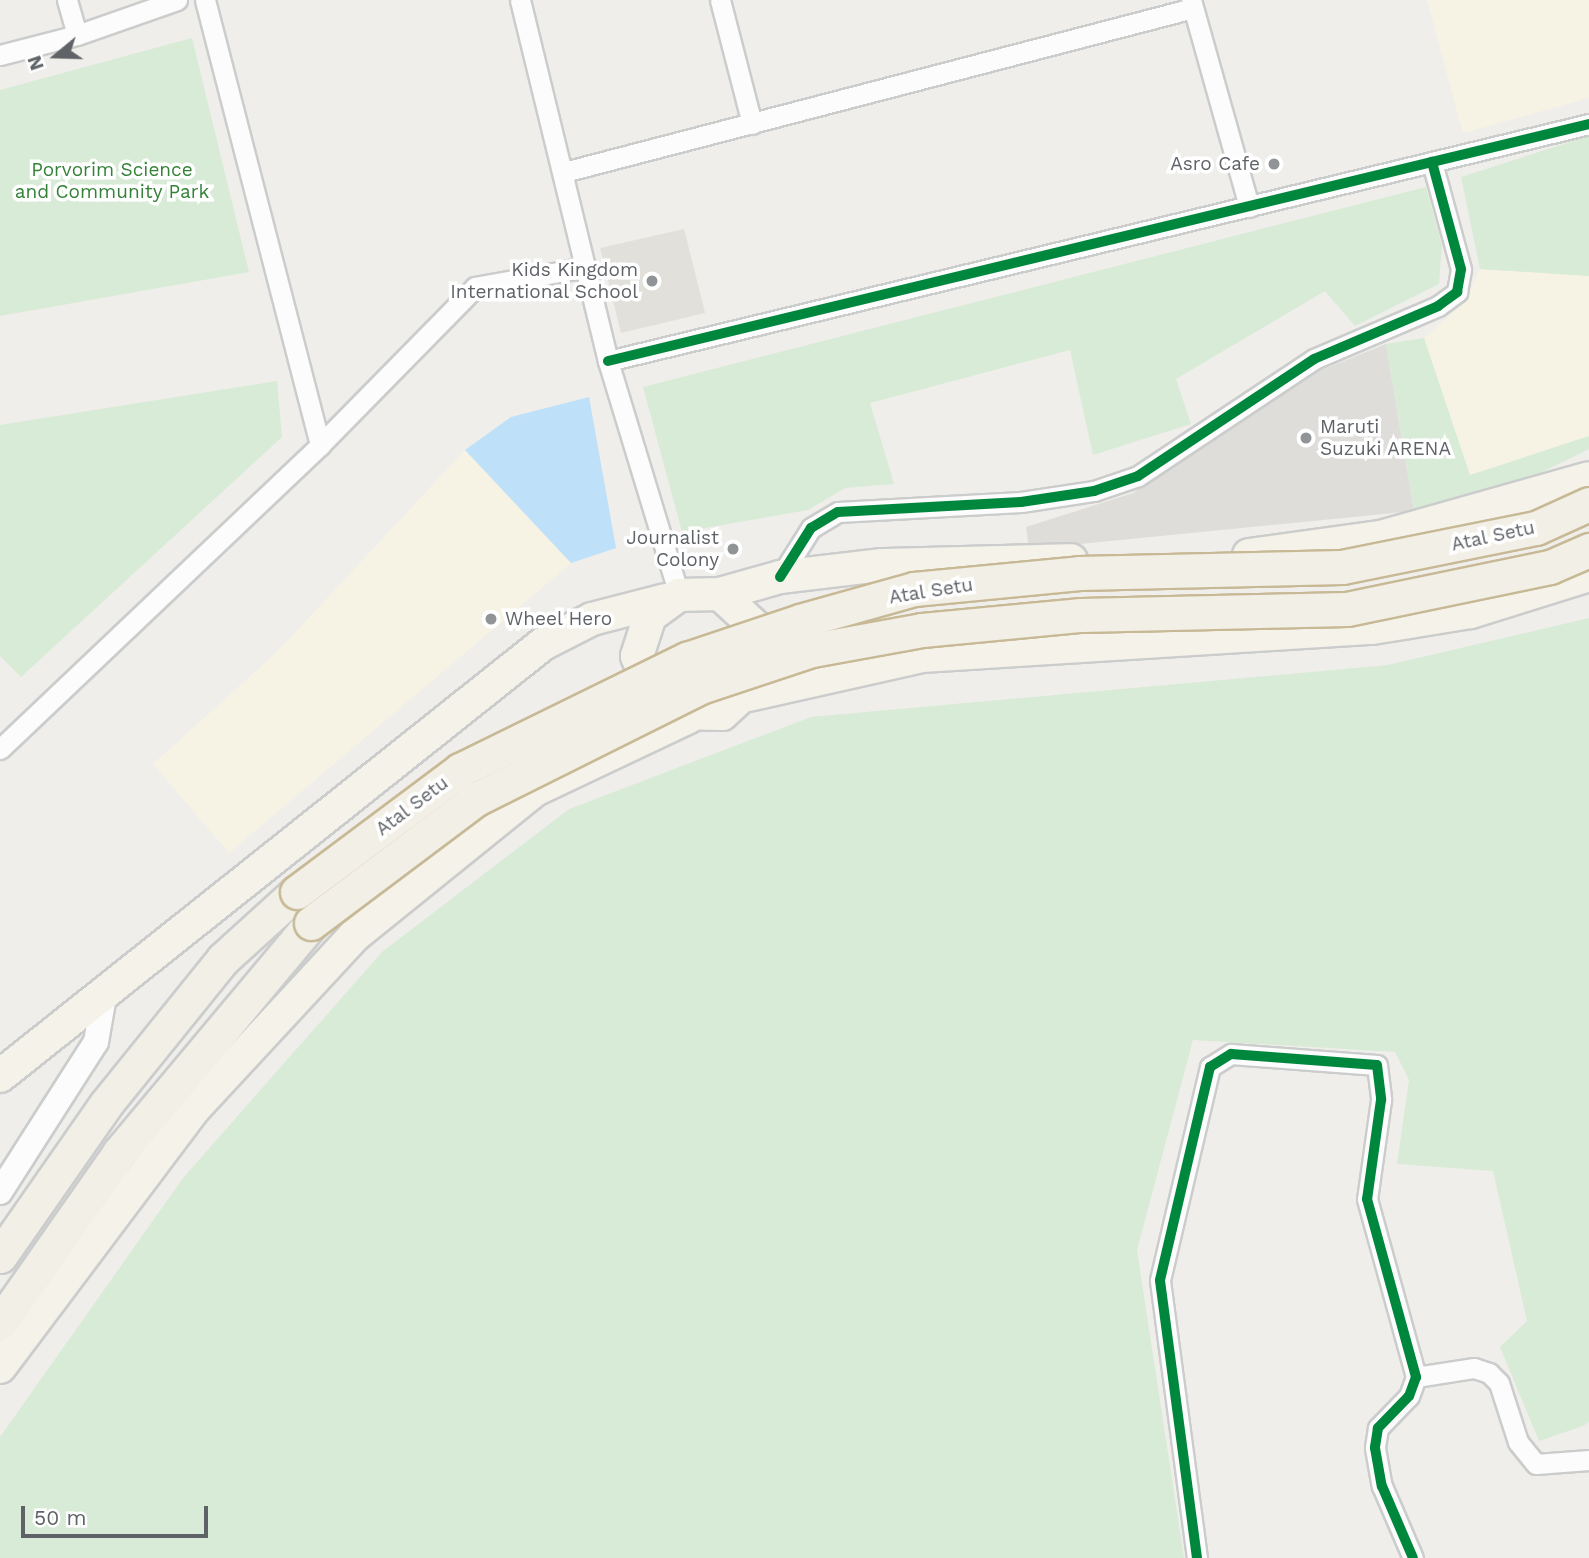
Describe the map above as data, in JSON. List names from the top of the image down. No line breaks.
{"streets":{"highway":["Atal Setu"]},"parks":["Porvorim Science and Community Park"],"places":["Asro Cafe","Kids Kingdom International School","Maruti Suzuki ARENA","Journalist Colony","Wheel Hero"],"scale_bar":"50 m","north":"left"}
